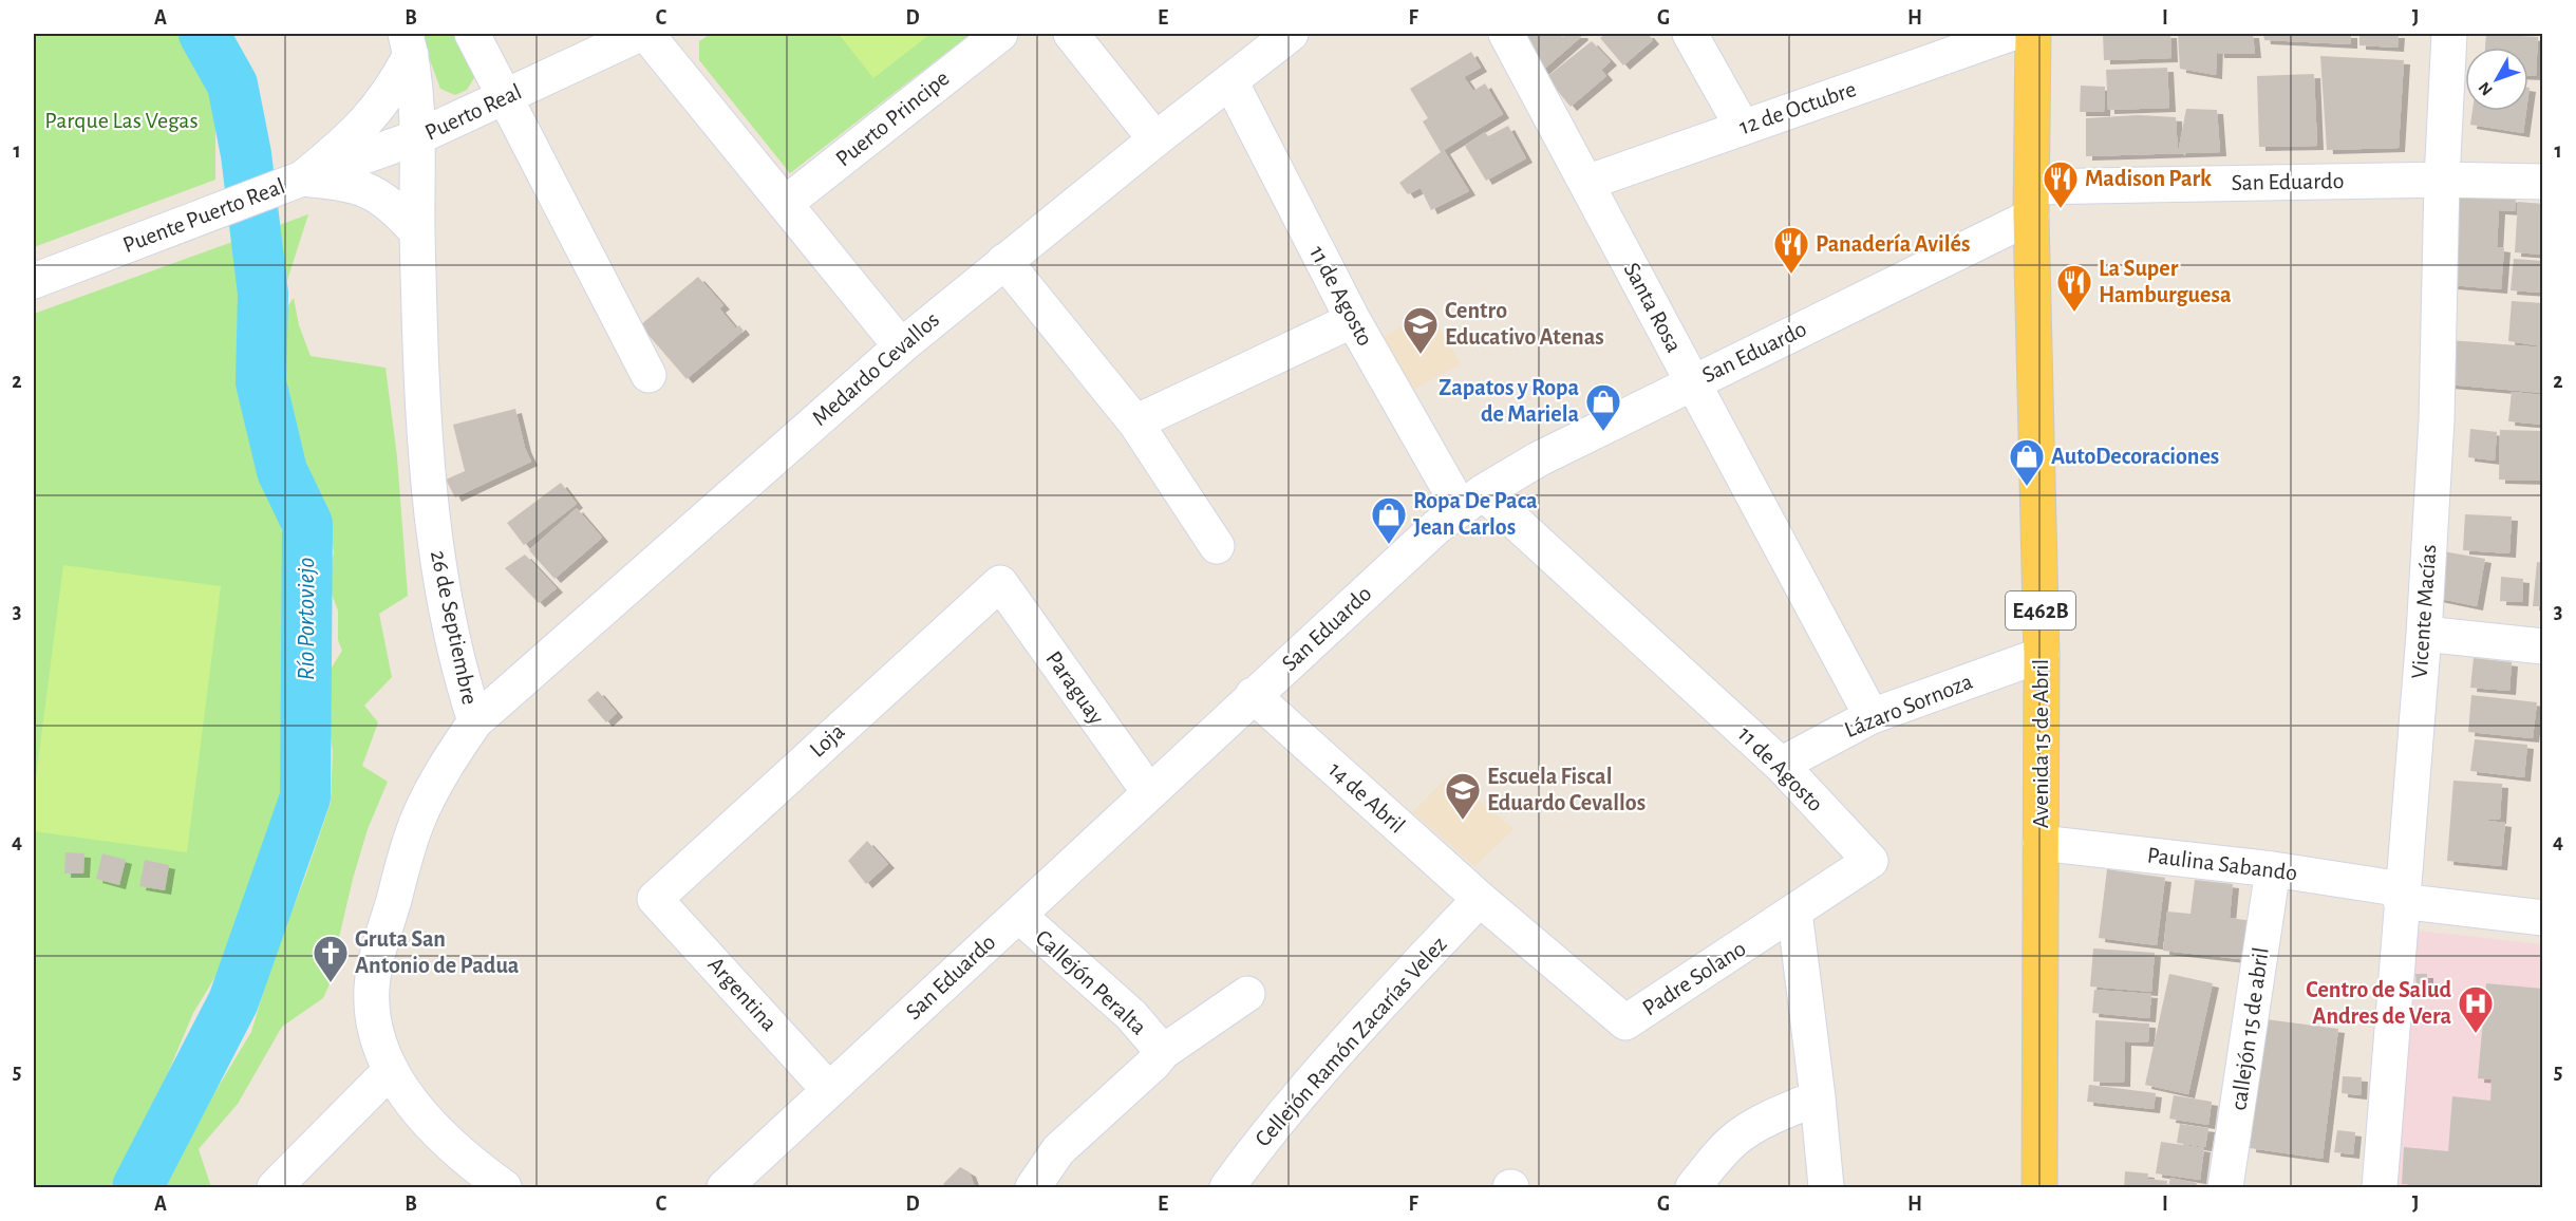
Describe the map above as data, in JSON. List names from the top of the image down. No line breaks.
{"streets":{"main road":["E462B","Avenida 15 de Abril"],"street":["12 de Octubre","Puerto Real","Puerto Principe","San Eduardo","Puente Puerto Real","11 de Agosto","Santa Rosa","Medardo Cevallos","Vicente Macías","26 de Septiembre","Paraguay","Lázaro Sornoza","Loja","14 de Abril","Paulina Sabando","Padre Solano","Callejón Peralta","Argentina","callejón 15 de abril","Cellejón Ramón Zacarías Velez"]},"crossings":[["12 de Octubre","Santa Rosa"],["Puerto Real","Puente Puerto Real"],["Puerto Real","26 de Septiembre"],["San Eduardo","11 de Agosto"],["San Eduardo","Santa Rosa"],["San Eduardo","Vicente Macías"],["San Eduardo","Paraguay"],["San Eduardo","Avenida 15 de Abril"],["San Eduardo","14 de Abril"],["San Eduardo","Callejón Peralta"],["San Eduardo","Argentina"],["11 de Agosto","Medardo Cevallos"],["11 de Agosto","Lázaro Sornoza"],["11 de Agosto","Padre Solano"],["Santa Rosa","Lázaro Sornoza"],["Medardo Cevallos","26 de Septiembre"],["Vicente Macías","Paulina Sabando"],["Paraguay","Loja"],["Lázaro Sornoza","Avenida 15 de Abril"],["Loja","Argentina"],["Avenida 15 de Abril","Paulina Sabando"],["14 de Abril","Padre Solano"],["14 de Abril","Cellejón Ramón Zacarías Velez"],["Paulina Sabando","callejón 15 de abril"],["Padre Solano","Cellejón Ramón Zacarías Velez"]],"water":["Río Portoviejo"],"parks":["Parque Las Vegas"],"places":{"restaurant":["Madison Park","Panadería Avilés","La Super Hamburguesa"],"school or university":["Centro Educativo Atenas","Escuela Fiscal Eduardo Cevallos"],"shop":["Zapatos y Ropa de Mariela","AutoDecoraciones","Ropa De Paca Jean Carlos"],"church":["Gruta San Antonio de Padua"],"hospital":["Centro de Salud Andres de Vera"]},"north":"bottom left","grid":{"columns":["A","B","C","D","E","F","G","H","I","J"],"rows":["1","2","3","4","5"]}}
